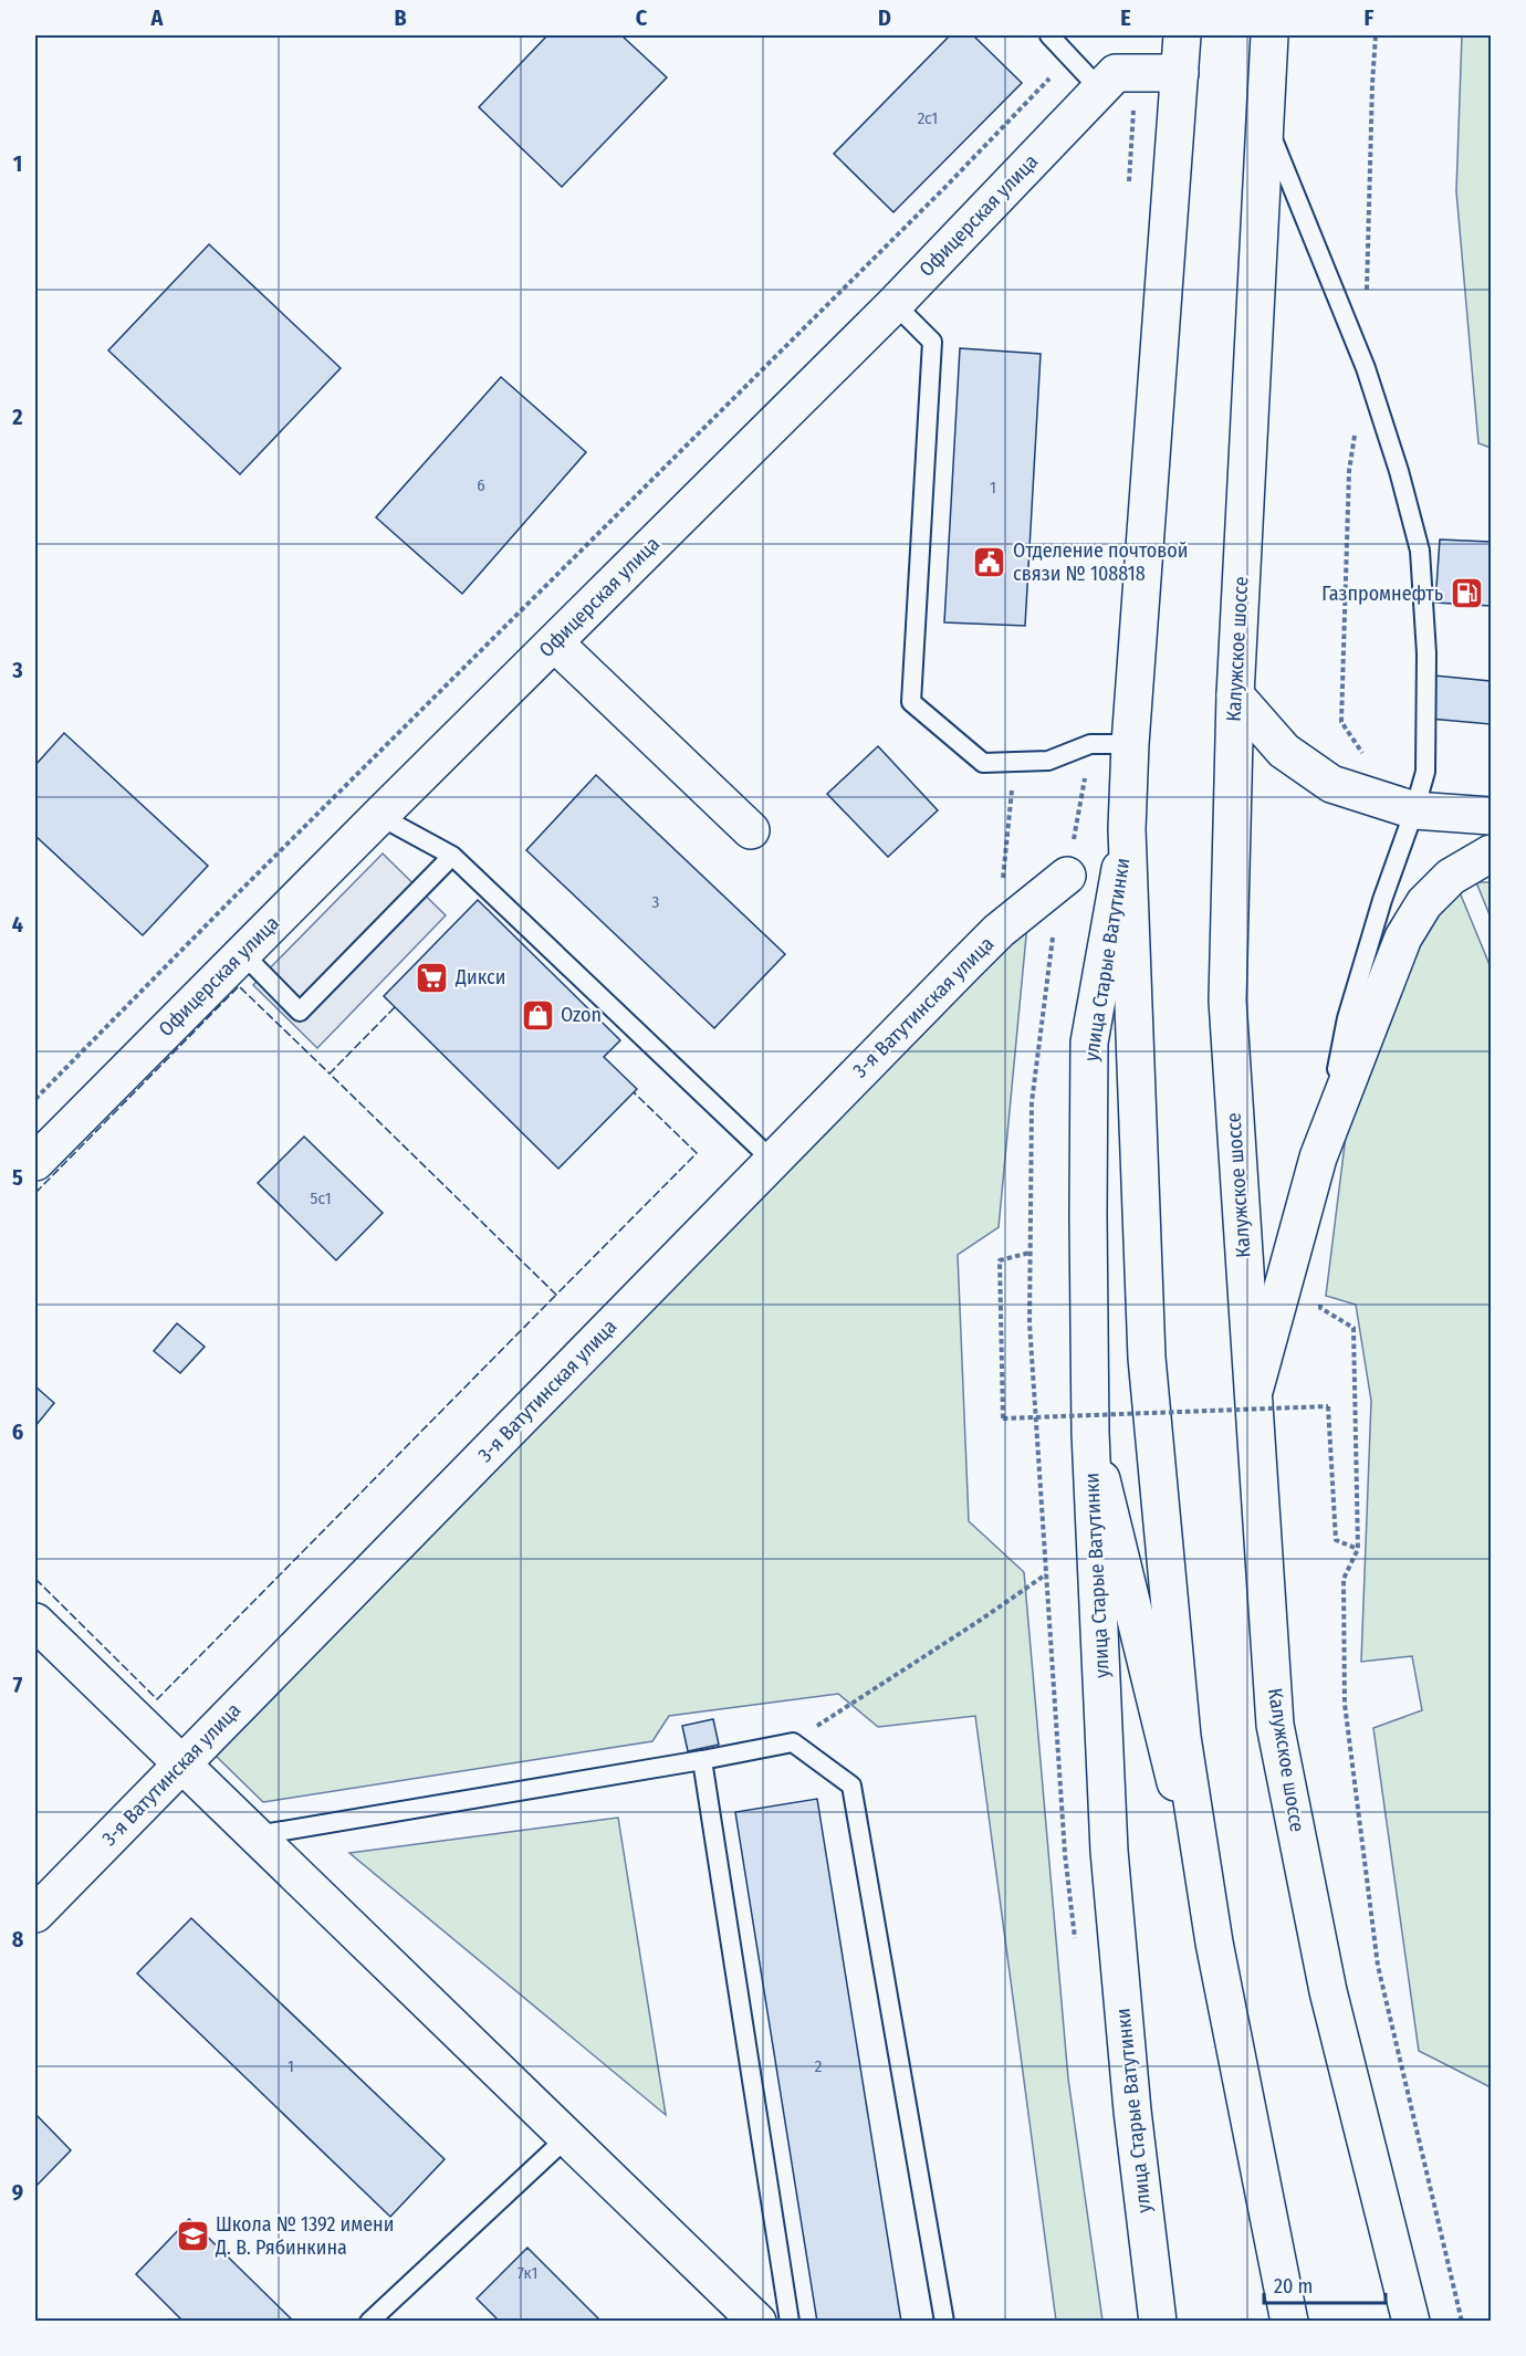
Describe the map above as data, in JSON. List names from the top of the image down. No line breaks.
{"streets":{"main road":["Офицерская улица","Калужское шоссе","улица Старые Ватутинки","3-я Ватутинская улица"]},"places":{"public building":["Отделение почтовой связи № 108818"],"fuel station":["Газпромнефть"],"supermarket":["Дикси"],"shop":["Ozon"],"school or university":["Школа № 1392 имени Д. В. Рябинкина"]},"house_numbers":["2с1","6","1","3","5с1","1","2","7к1"],"scale_bar":"20 m","grid":{"columns":["A","B","C","D","E","F"],"rows":["1","2","3","4","5","6","7","8","9"]}}
